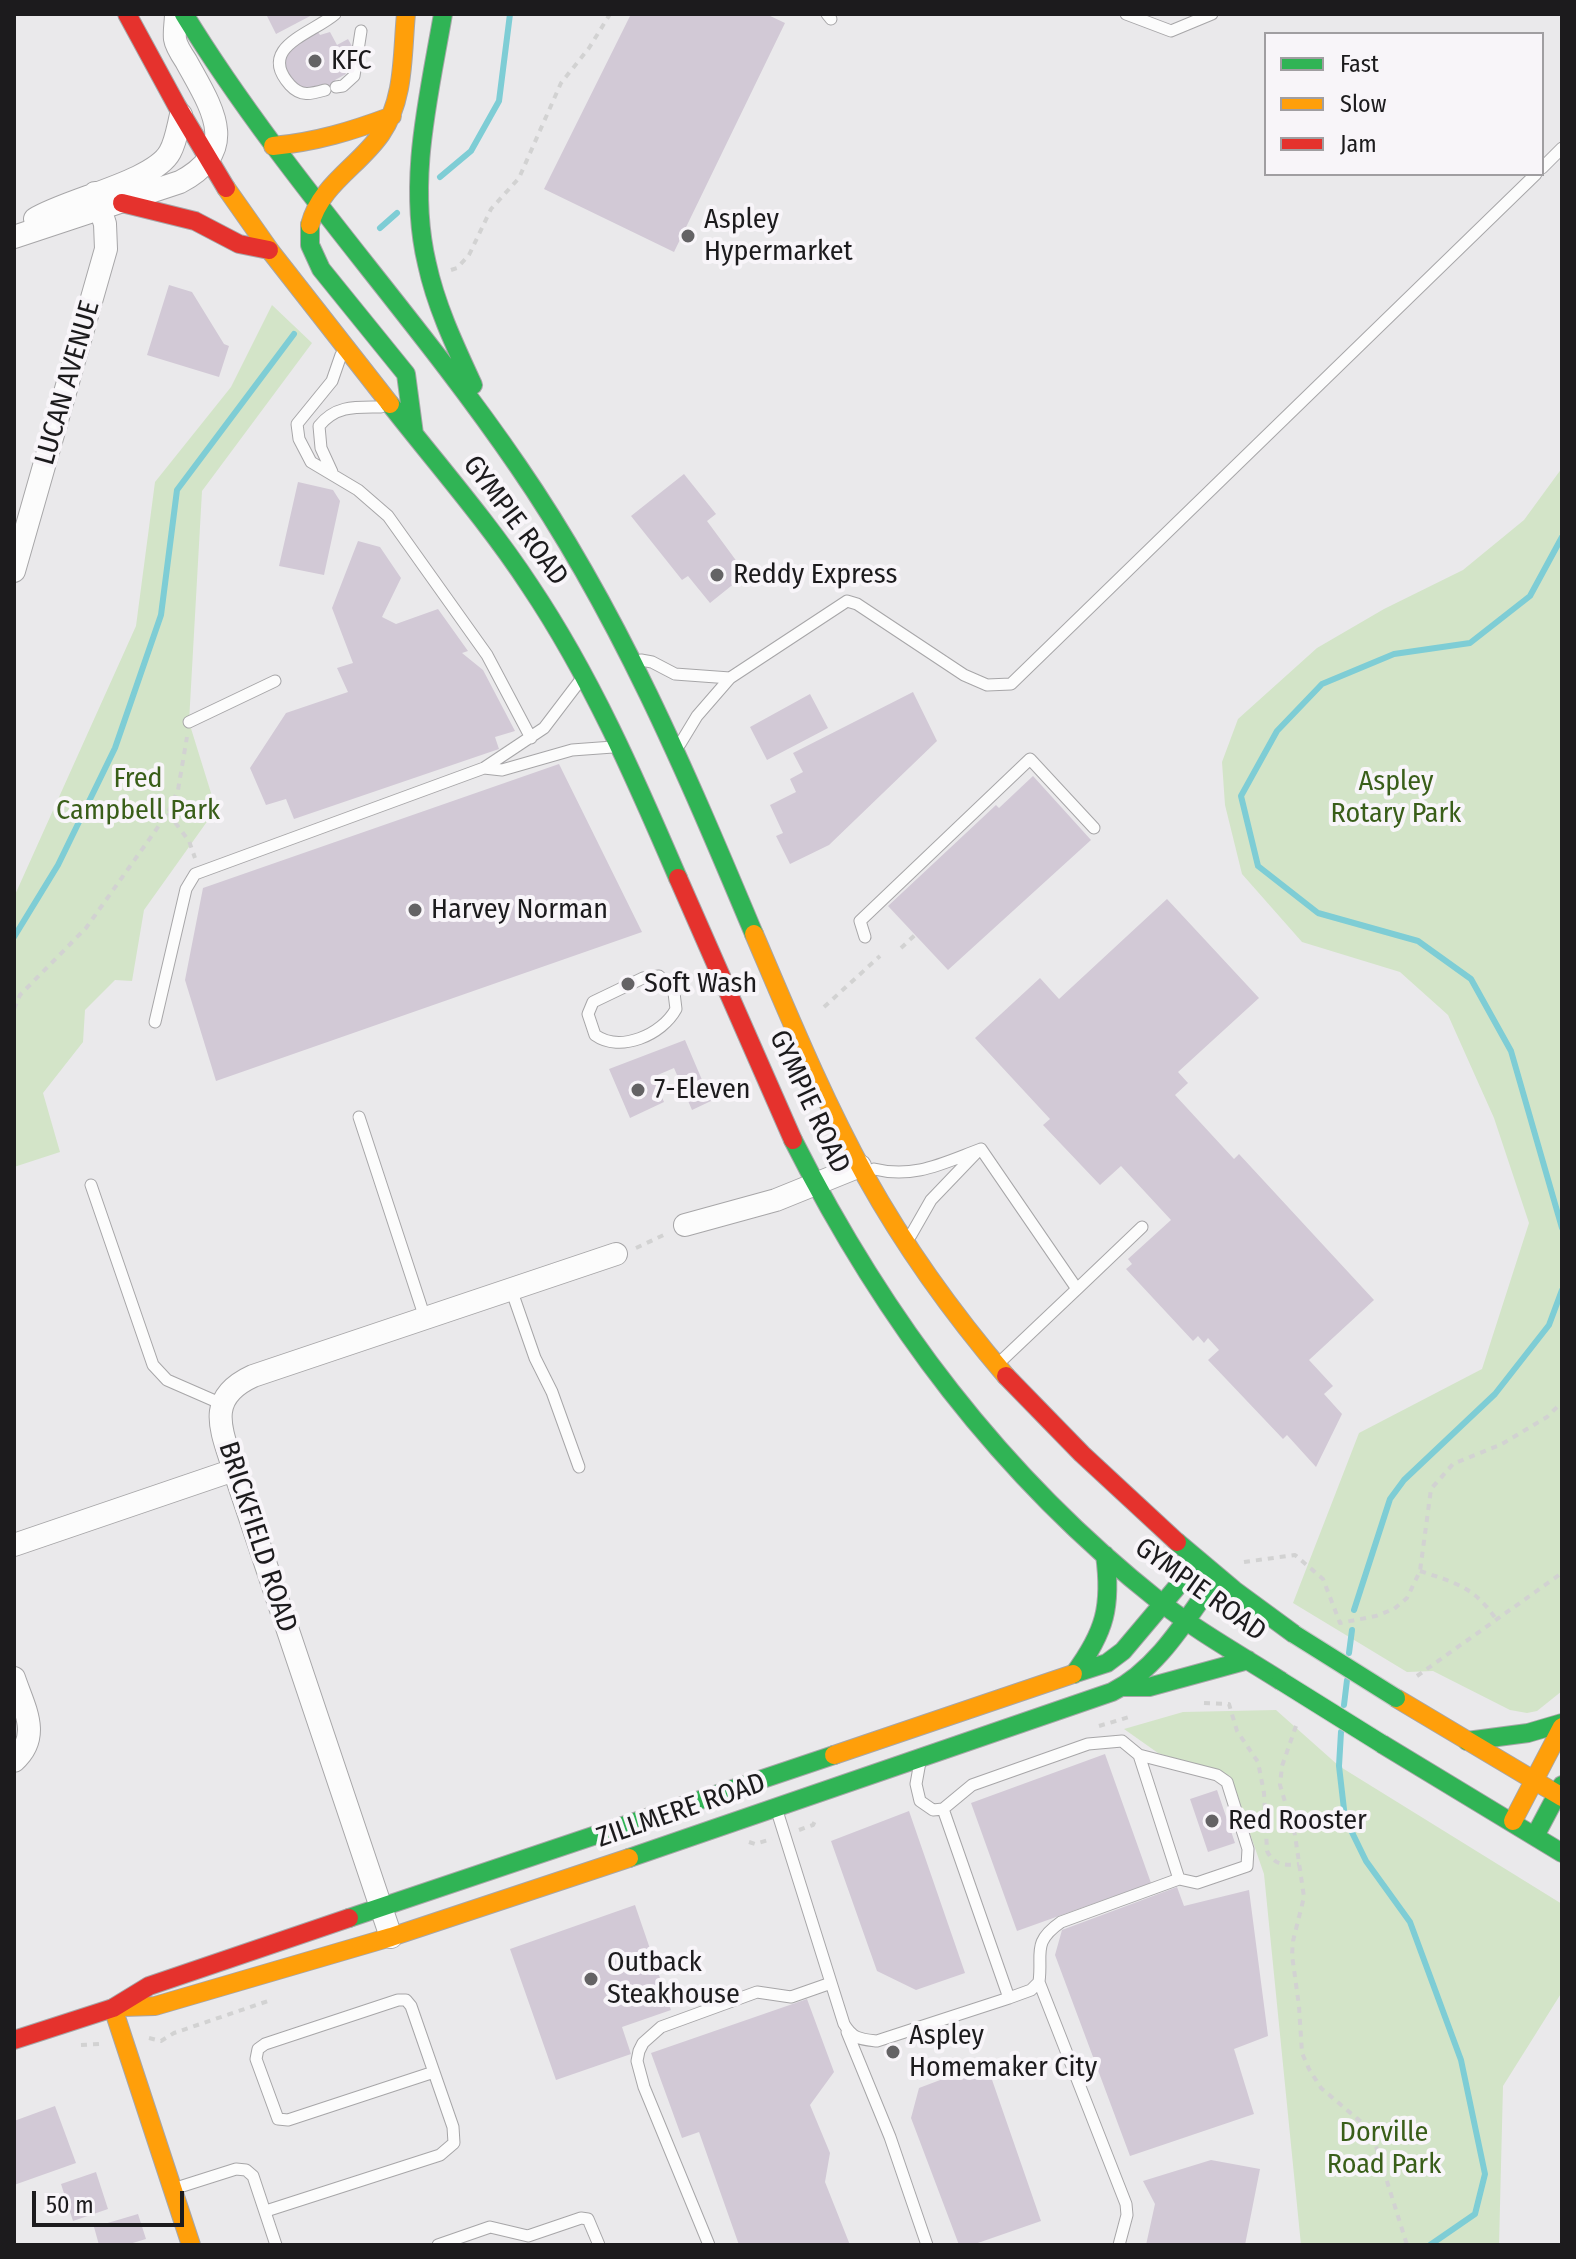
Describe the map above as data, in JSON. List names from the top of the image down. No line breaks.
{"streets":{"main road":["GYMPIE ROAD","ZILLMERE ROAD"],"street":["LUCAN AVENUE","BRICKFIELD ROAD"]},"crossings":[["GYMPIE ROAD","ZILLMERE ROAD"],["BRICKFIELD ROAD","ZILLMERE ROAD"]],"parks":["Fred Campbell Park","Aspley Rotary Park","Dorville Road Park"],"places":["KFC","Aspley Hypermarket","Reddy Express","Harvey Norman","Soft Wash","7-Eleven","Red Rooster","Outback Steakhouse","Aspley Homemaker City"],"legend":["Fast","Slow","Jam"],"scale_bar":"50 m"}
